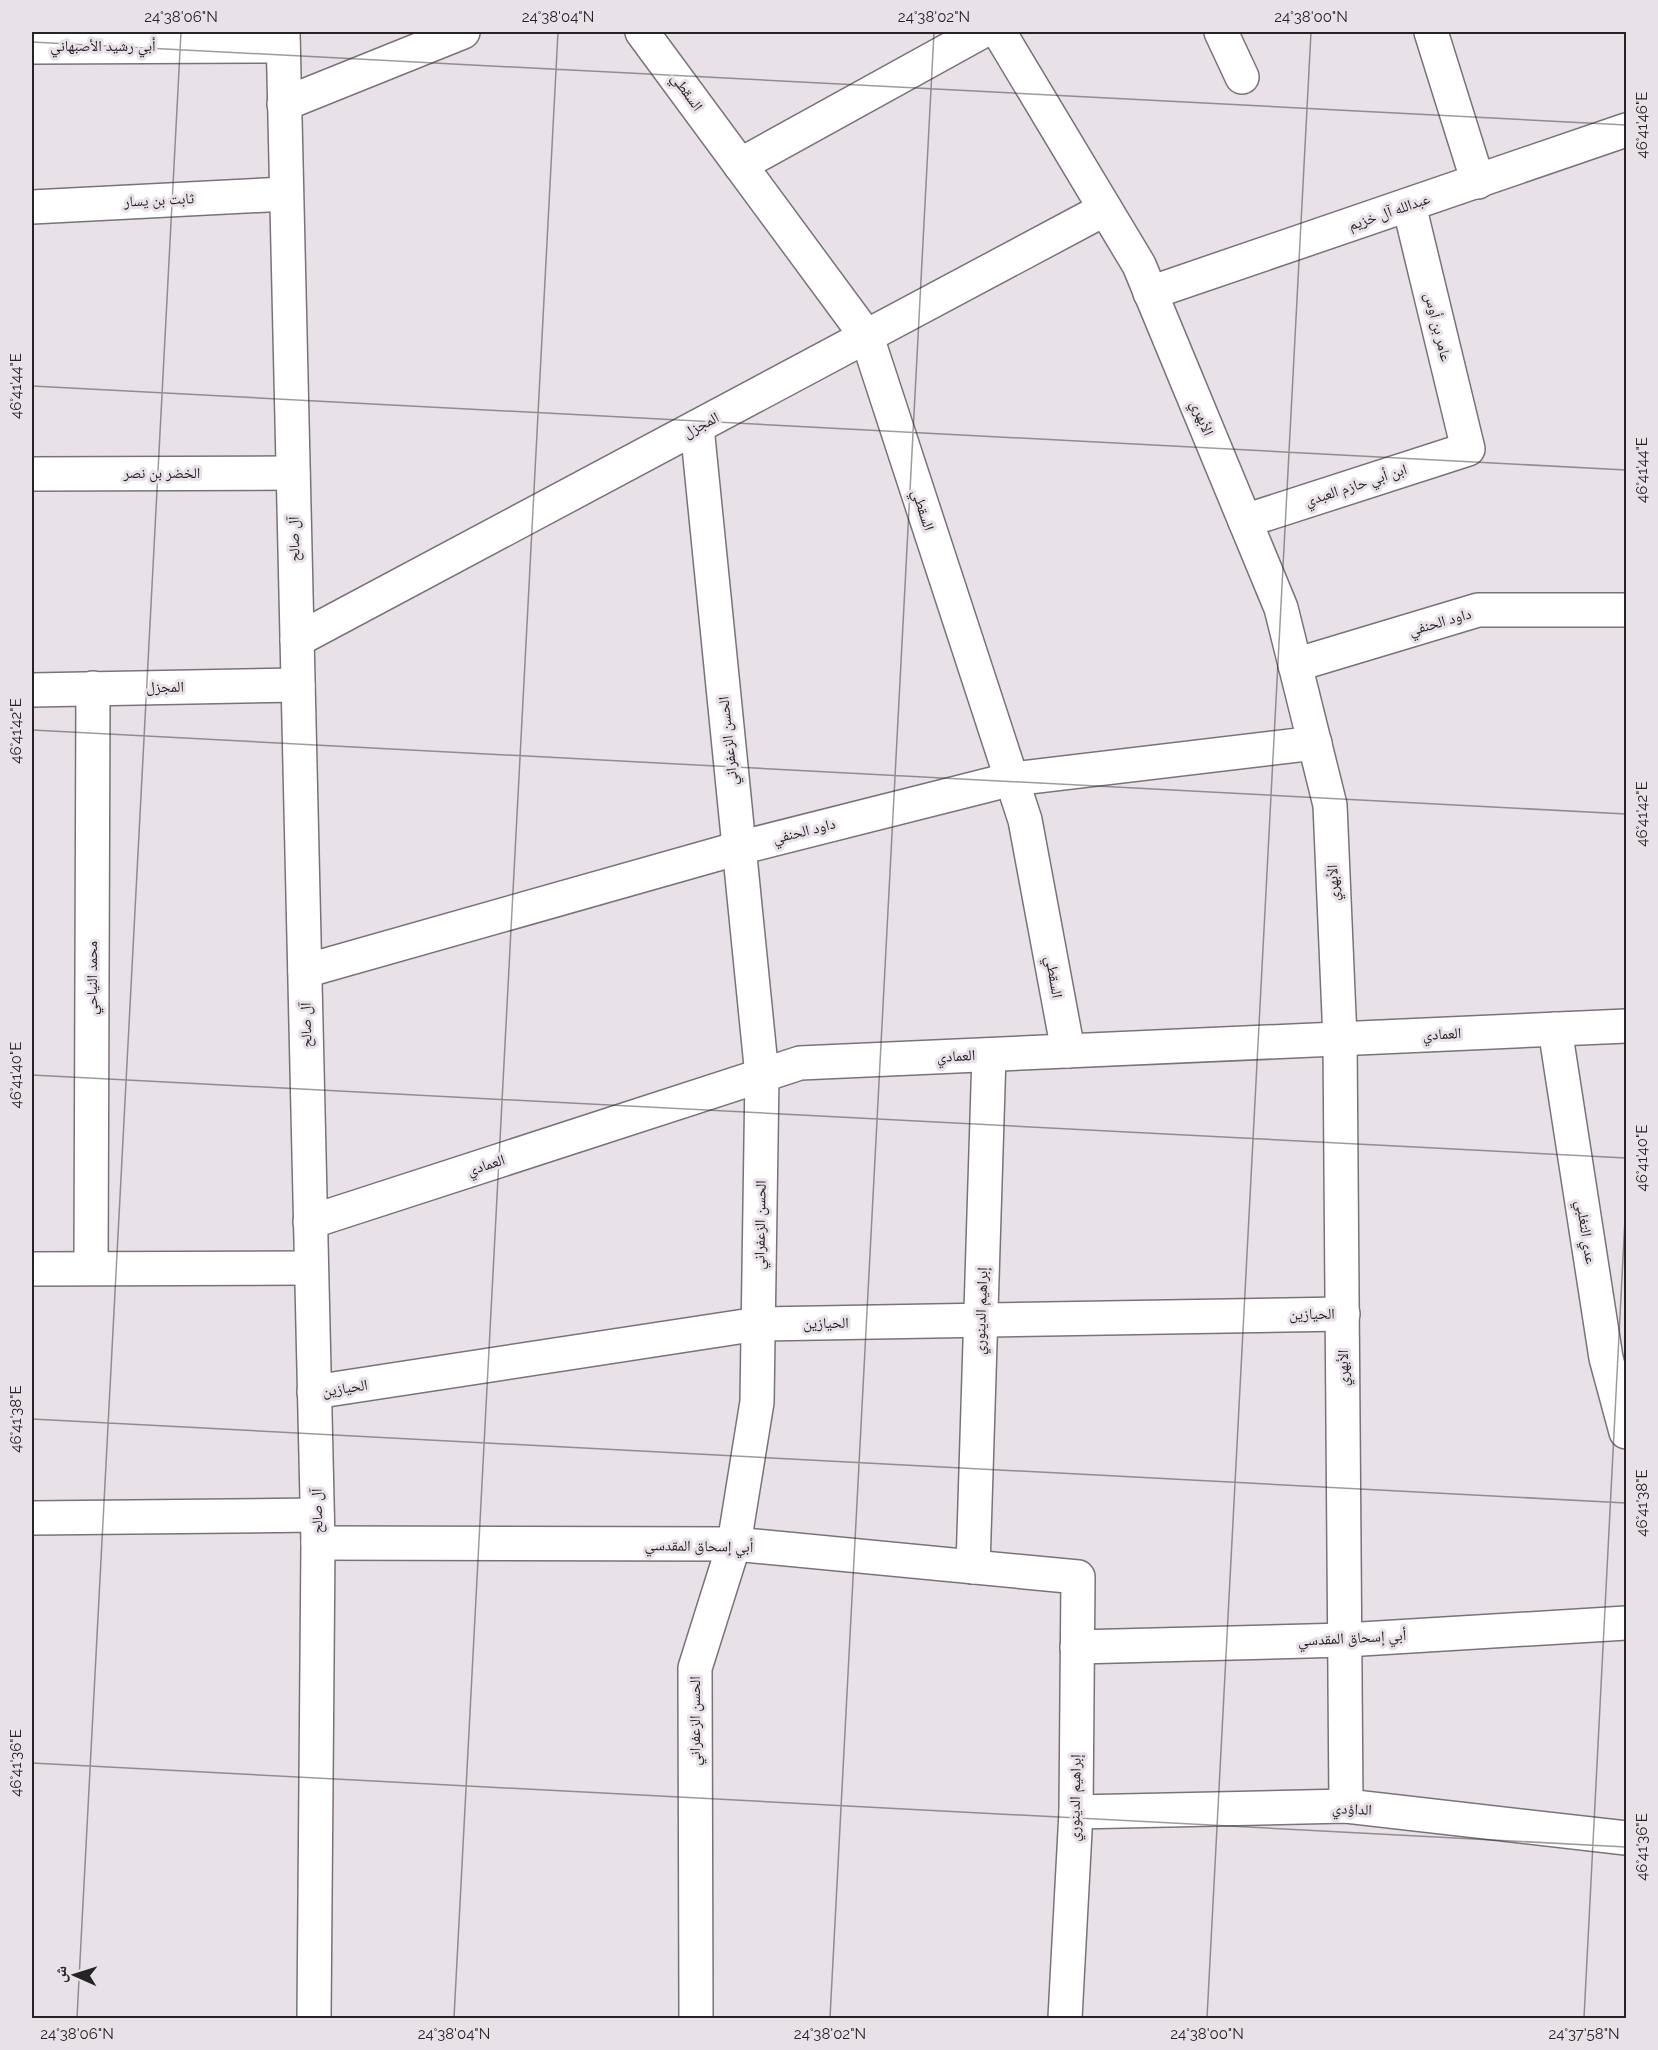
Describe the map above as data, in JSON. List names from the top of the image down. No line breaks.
{"streets":{"street":["أبي رشيد الأصبهاني","السقطي","ثابت بن يسار","عبدالله آل خزيم","عامر بن أوس","الأبهري","المجزل","الخضر بن نصر","ابن أبي حازم العبدي","آل صالح","داود الحنفي","الحسن الزعفراني","محمد النياحي","العمادي","عدي التغلبي","إبراهيم الدينوري","الحيازين","أبي إسحاق المقدسي","الداؤدي"]},"crossings":[["أبي رشيد الأصبهاني","آل صالح"],["السقطي","المجزل"],["السقطي","داود الحنفي"],["السقطي","العمادي"],["ثابت بن يسار","آل صالح"],["عبدالله آل خزيم","عامر بن أوس"],["عبدالله آل خزيم","الأبهري"],["عامر بن أوس","ابن أبي حازم العبدي"],["الأبهري","المجزل"],["الأبهري","ابن أبي حازم العبدي"],["الأبهري","داود الحنفي"],["الأبهري","العمادي"],["الأبهري","الحيازين"],["الأبهري","أبي إسحاق المقدسي"],["الأبهري","الداؤدي"],["المجزل","آل صالح"],["المجزل","الحسن الزعفراني"],["المجزل","محمد النياحي"],["الخضر بن نصر","آل صالح"],["آل صالح","داود الحنفي"],["آل صالح","العمادي"],["آل صالح","الحيازين"],["آل صالح","أبي إسحاق المقدسي"],["داود الحنفي","الحسن الزعفراني"],["الحسن الزعفراني","العمادي"],["الحسن الزعفراني","الحيازين"],["الحسن الزعفراني","أبي إسحاق المقدسي"],["العمادي","عدي التغلبي"],["العمادي","إبراهيم الدينوري"],["إبراهيم الدينوري","الحيازين"],["إبراهيم الدينوري","أبي إسحاق المقدسي"],["إبراهيم الدينوري","الداؤدي"]],"north":"left","coordinates":["24°38'06\"N","24°38'04\"N","24°38'02\"N","24°38'00\"N","46°41'46\"E","46°41'44\"E","46°41'42\"E","46°41'40\"E","46°41'38\"E","46°41'36\"E","24°37'58\"N"]}
